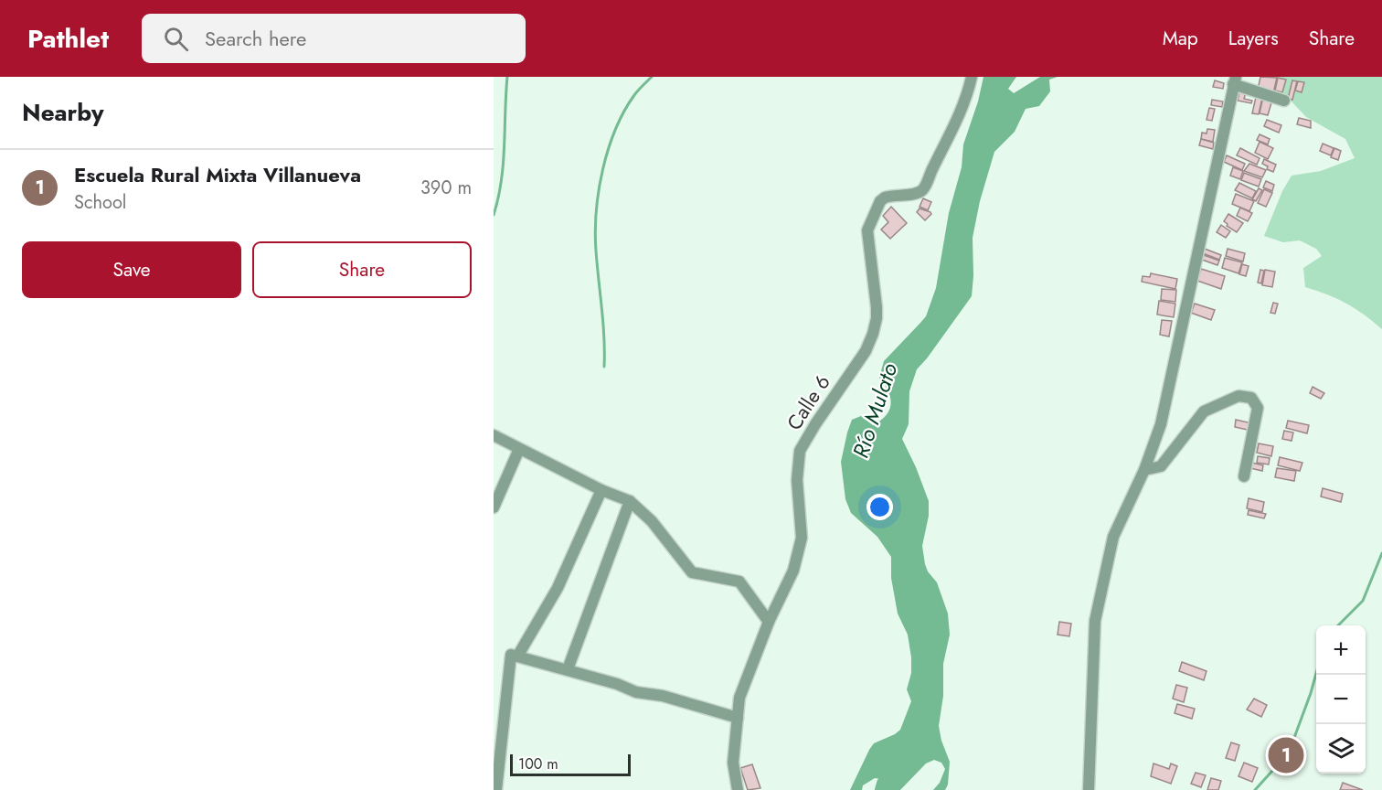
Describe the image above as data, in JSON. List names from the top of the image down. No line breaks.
{"streets":{"street":["Calle 6"]},"water":["Río Mulato"],"scale_bar":"100 m","page":{"header":"Pathlet","search":"Search here","nav":["Map","Layers","Share"],"heading":"Nearby","list":[{"mark":"1","name":"Escuela Rural Mixta Villanueva","note":"School","value":"390 m"}],"buttons":["Save","Share"],"map_buttons":["+","−"],"pins":"1","scale":"100 m"}}
